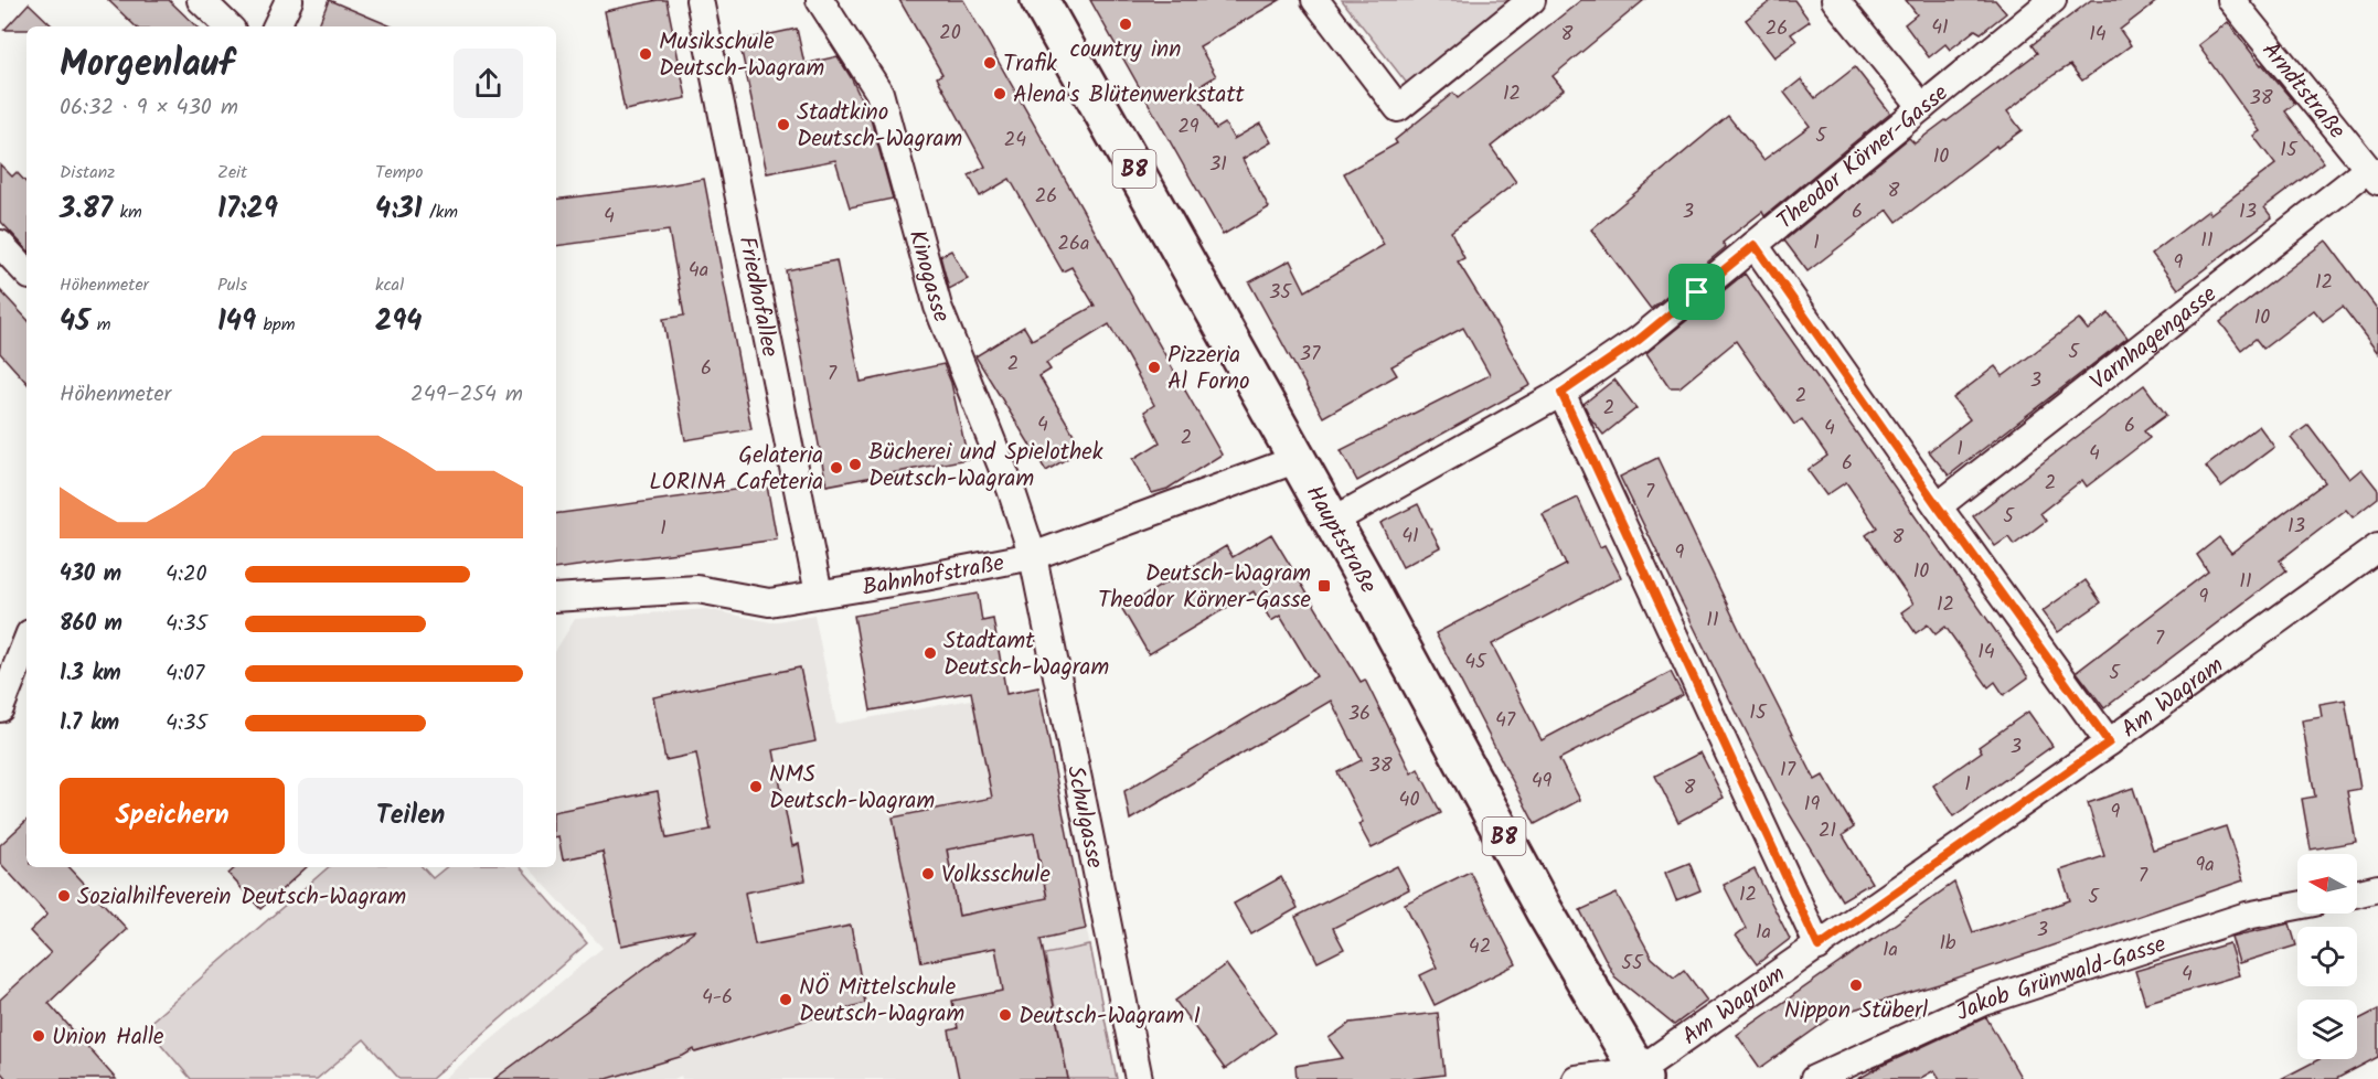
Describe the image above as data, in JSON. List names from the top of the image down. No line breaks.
{"streets":{"main road":["B8","Hauptstraße"],"street":["Arndtstraße","Theodor Körner-Gasse","Kinogasse","Friedhofallee","Varnhagengasse","Bahnhofstraße","Am Wagram","Schulgasse","Jakob Grünwald-Gasse"]},"crossings":[["Arndtstraße","Varnhagengasse"],["Theodor Körner-Gasse","Hauptstraße"],["Kinogasse","Bahnhofstraße"],["Kinogasse","Schulgasse"],["Friedhofallee","Bahnhofstraße"],["Hauptstraße","Bahnhofstraße"],["Hauptstraße","Am Wagram"],["Bahnhofstraße","Schulgasse"]],"places":{"other":["country inn","Musikschule Deutsch-Wagram","Trafik","Alena's Blütenwerkstatt","Stadtkino Deutsch-Wagram","Pizzeria Al Forno","Bücherei und Spielothek Deutsch-Wagram","Gelateria LORINA Cafeteria","Stadtamt Deutsch-Wagram","NMS Deutsch-Wagram","Volksschule","Sozialhilfeverein Deutsch-Wagram","Nippon Stüberl","NÖ Mittelschule Deutsch-Wagram","Deutsch-Wagram I","Union Halle"],"transit":["Deutsch-Wagram Theodor Körner-Gasse"]},"house_numbers":["41","26","20","8","14","12","38","29","5","24","15","10","31","8","26","3","6","13","4","11","1","26a","9","4a","12","35","10","5","37","2","6","7","3","2","2","4","6","4","2","1","4","6","2","7","5","13","1","41","8","9","10","11","9","12","11","7","14","45","5","15","36","47","3","38","17","49","1","8","40","19","9","21","9a","7","12","5","3","1a","1b","42","1a","55","4","4-6"],"north":"left","page":{"heading":["Morgenlauf","06:32 · 9 × 430 m"],"stats":[["Distanz","3.87 km"],["Zeit","17:29"],["Tempo","4:31 /km"],["Höhenmeter","45 m"],["Puls","149 bpm"],["kcal","294"]],"chart":["Höhenmeter","249–254 m"],"list":[{"name":"430 m","note":"4:20"},{"name":"860 m","note":"4:35"},{"name":"1.3 km","note":"4:07"},{"name":"1.7 km","note":"4:35"}],"buttons":["Speichern","Teilen"]}}
